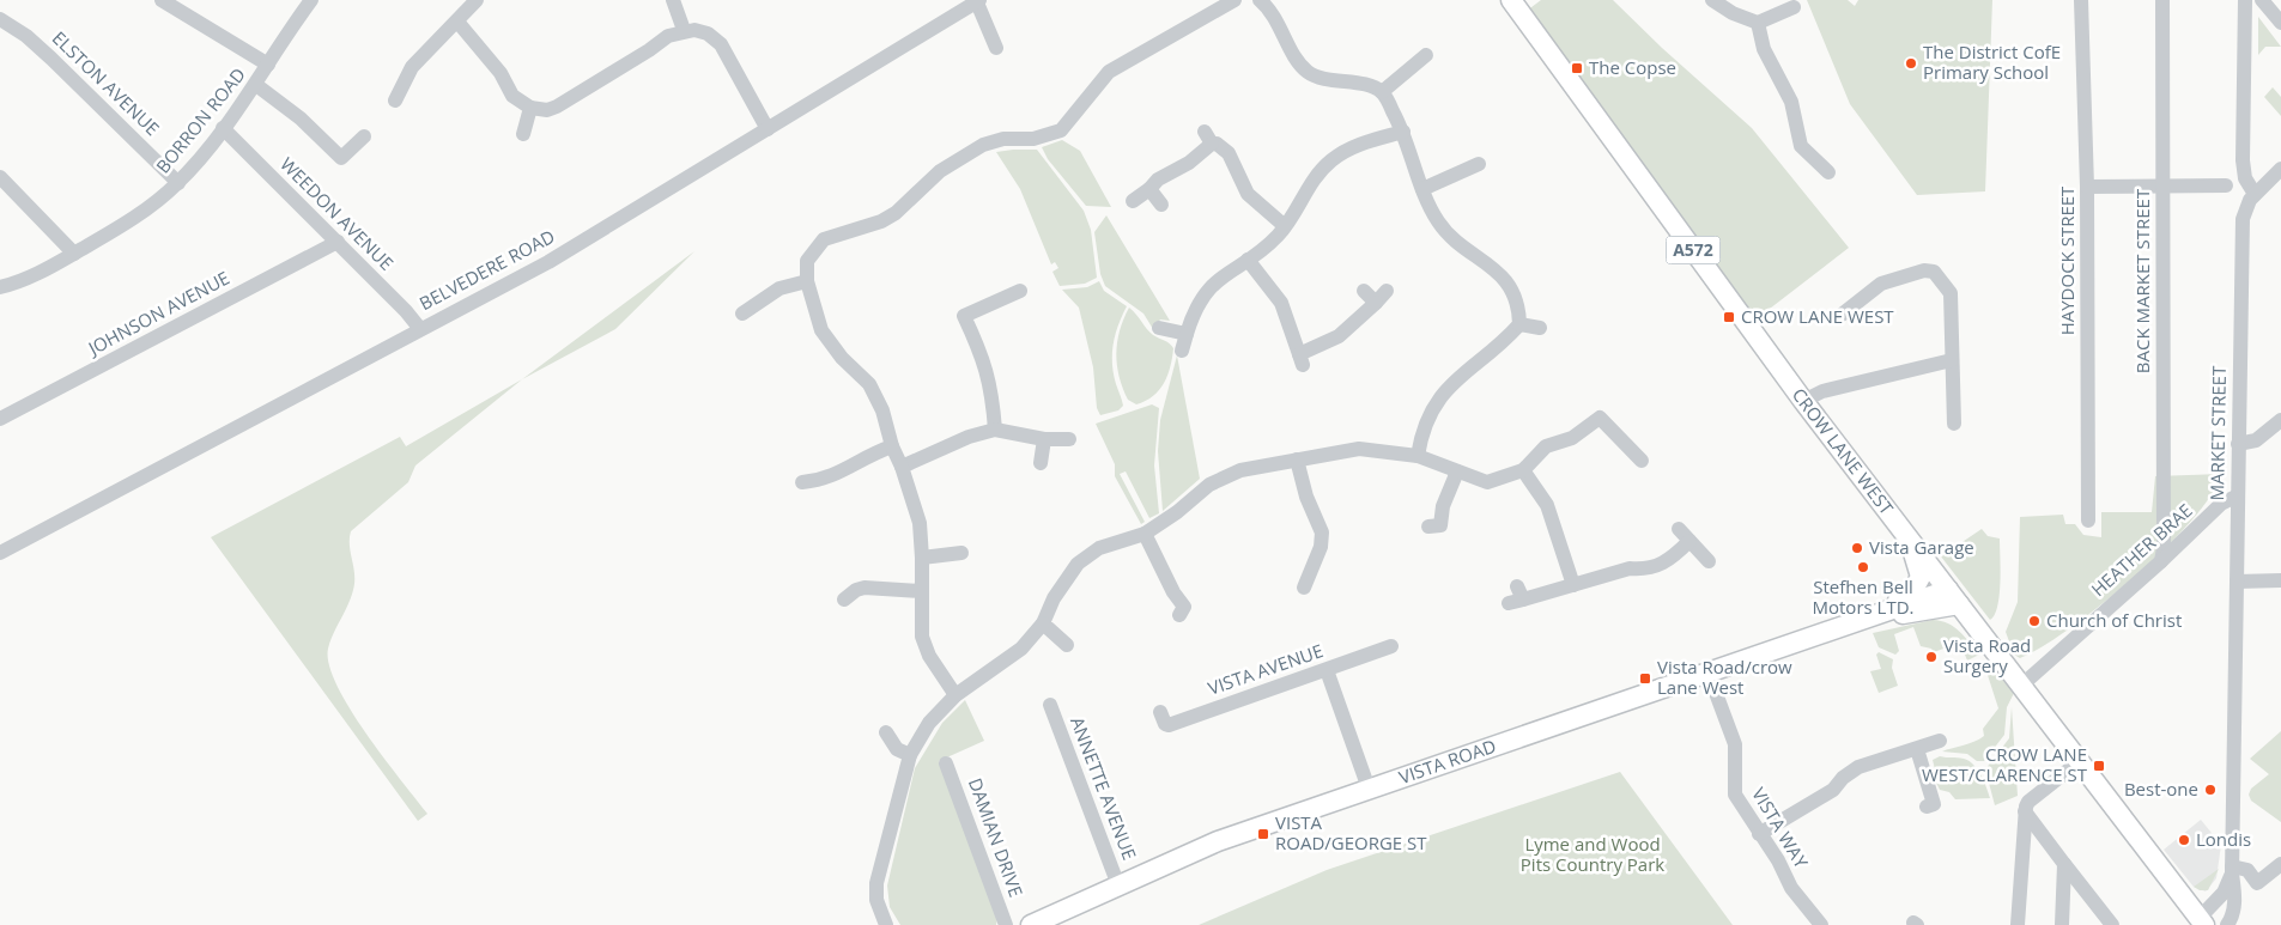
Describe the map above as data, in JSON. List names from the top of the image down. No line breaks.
{"streets":{"main road":["A572","CROW LANE WEST","VISTA ROAD"],"street":["ELSTON AVENUE","BORRON ROAD","WEEDON AVENUE","HAYDOCK STREET","BELVEDERE ROAD","BACK MARKET STREET","JOHNSON AVENUE","MARKET STREET","HEATHER BRAE","VISTA AVENUE","ANNETTE AVENUE","VISTA WAY","DAMIAN DRIVE"]},"crossings":[["ELSTON AVENUE","BORRON ROAD"],["BORRON ROAD","WEEDON AVENUE"],["WEEDON AVENUE","BELVEDERE ROAD"],["WEEDON AVENUE","JOHNSON AVENUE"],["BACK MARKET STREET","HEATHER BRAE"],["MARKET STREET","CROW LANE WEST"],["MARKET STREET","HEATHER BRAE"],["CROW LANE WEST","HEATHER BRAE"],["CROW LANE WEST","VISTA ROAD"],["VISTA ROAD","ANNETTE AVENUE"],["VISTA ROAD","VISTA WAY"]],"parks":["Lyme and Wood Pits Country Park"],"places":{"other":["The District CofE Primary School","Vista Garage","Stefhen Bell Motors LTD.","Church of Christ","Vista Road Surgery","Best-one","Londis"],"transit":["The Copse","CROW LANE WEST","Vista Road/crow Lane West","CROW LANE WEST/CLARENCE ST","VISTA ROAD/GEORGE ST"]}}
